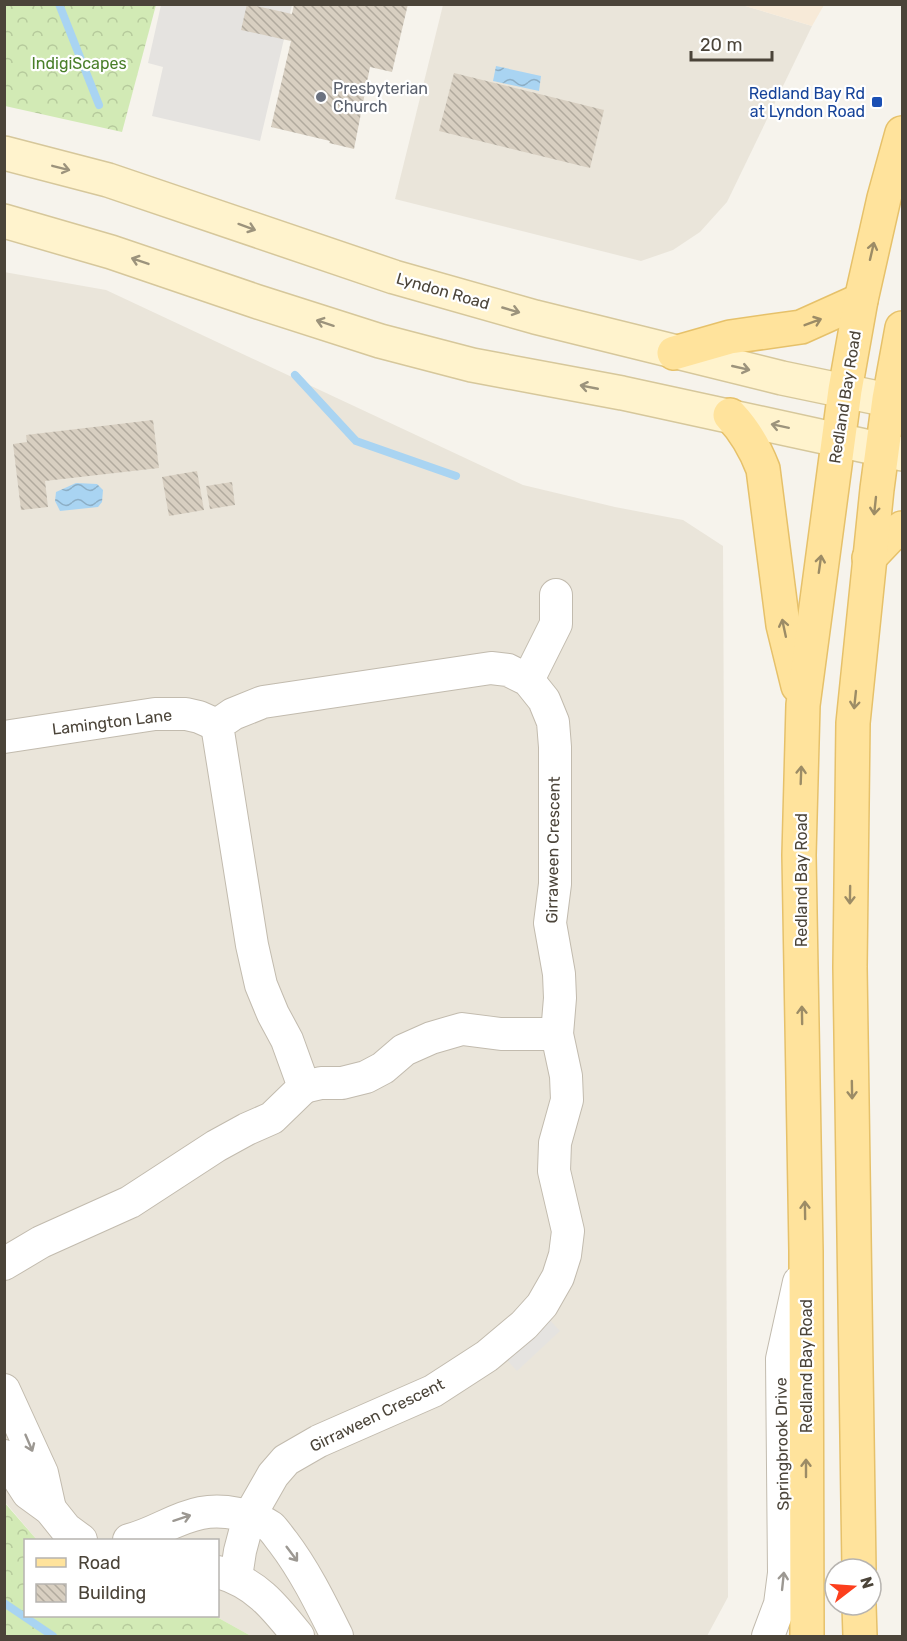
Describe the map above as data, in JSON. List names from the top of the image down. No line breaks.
{"streets":{"main road":["Lyndon Road","Redland Bay Road"],"street":["Lamington Lane","Girraween Crescent","Springbrook Drive"]},"crossings":[["Lyndon Road","Redland Bay Road"],["Redland Bay Road","Springbrook Drive"]],"one_way":["Springbrook Drive"],"parks":["IndigiScapes"],"places":{"other":["Presbyterian Church"],"transit":["Redland Bay Rd at Lyndon Road"]},"legend":["Road","Building"],"scale_bar":"20 m","north":"right"}
